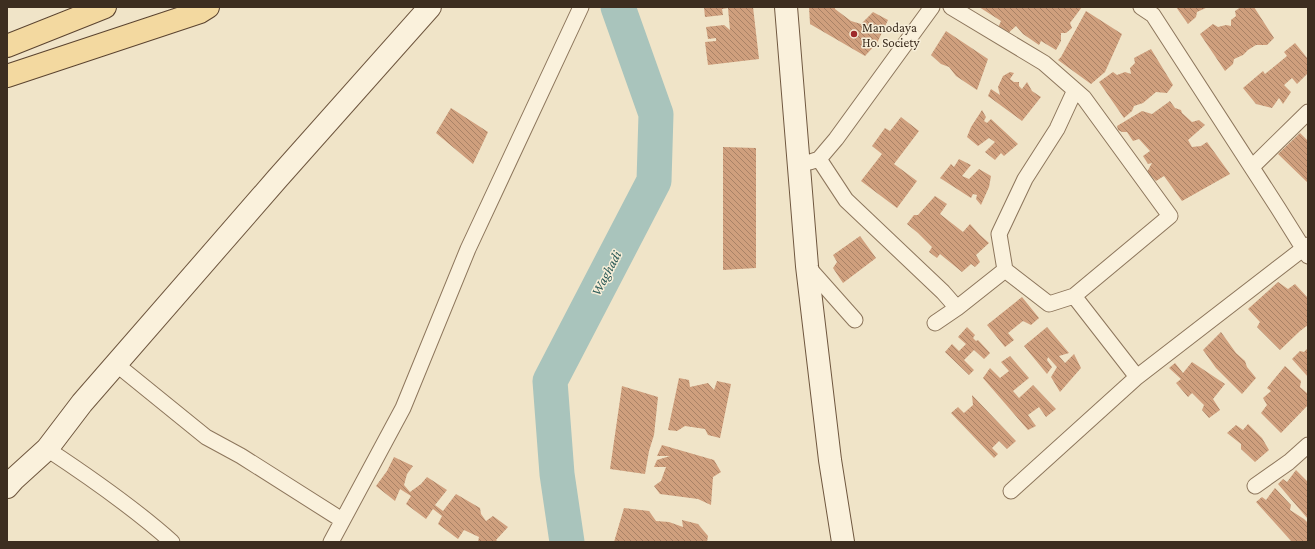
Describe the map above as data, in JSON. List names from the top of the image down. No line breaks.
{"water":["Waghadi"],"places":["Manodaya Ho. Society"]}
